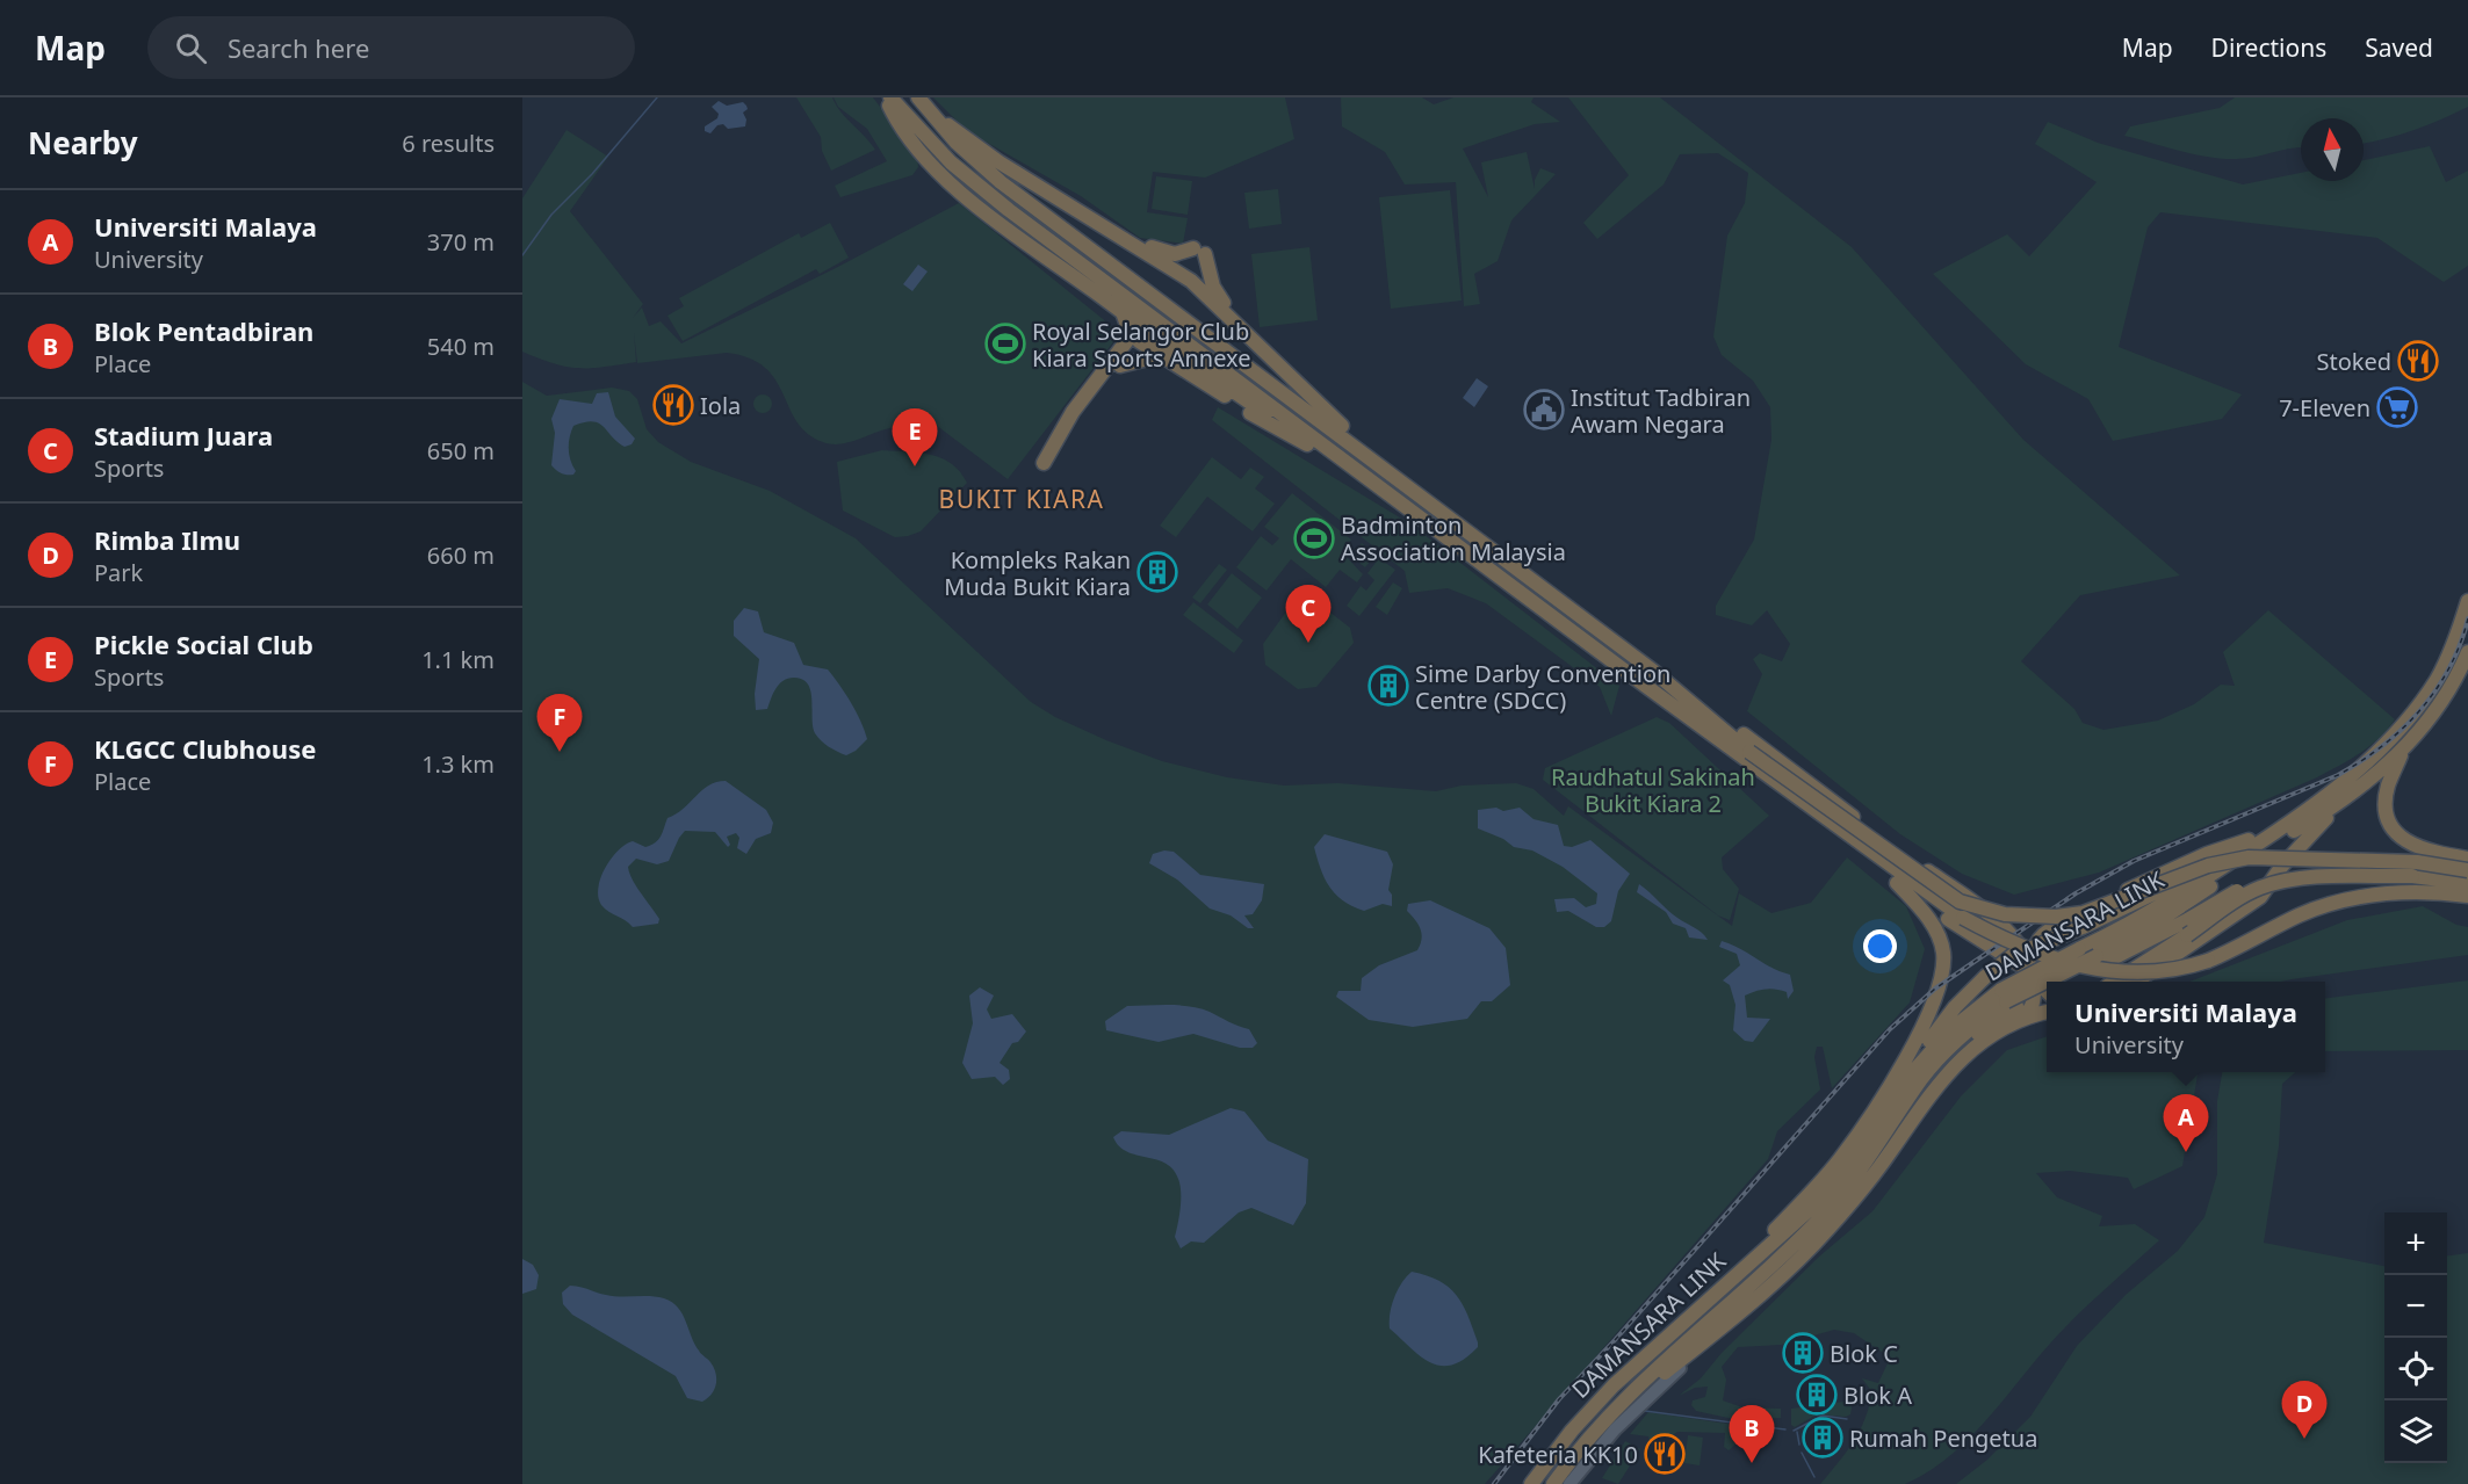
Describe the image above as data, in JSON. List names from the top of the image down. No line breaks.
{"streets":{"highway":["DAMANSARA LINK"]},"districts":["BUKIT KIARA"],"parks":["Raudhatul Sakinah Bukit Kiara 2"],"places":{"sports":["Royal Selangor Club Kiara Sports Annexe","Badminton Association Malaysia"],"restaurant":["Stoked","Iola","Kafeteria KK10"],"supermarket":["7-Eleven"],"public building":["Institut Tadbiran Awam Negara"],"building":["Kompleks Rakan Muda Bukit Kiara","Sime Darby Convention Centre (SDCC)","Blok C","Blok A","Rumah Pengetua"]},"north":"top","page":{"header":"Map","search":"Search here","nav":["Map","Directions","Saved"],"heading":["Nearby","6 results"],"list":[{"mark":"A","name":"Universiti Malaya","note":"University","value":"370 m"},{"mark":"B","name":"Blok Pentadbiran","note":"Place","value":"540 m"},{"mark":"C","name":"Stadium Juara","note":"Sports","value":"650 m"},{"mark":"D","name":"Rimba Ilmu","note":"Park","value":"660 m"},{"mark":"E","name":"Pickle Social Club","note":"Sports","value":"1.1 km"},{"mark":"F","name":"KLGCC Clubhouse","note":"Place","value":"1.3 km"}],"pins":["E","C","F","A","D","B"],"popup":["Universiti Malaya","University"],"map_buttons":["+","−"]}}
